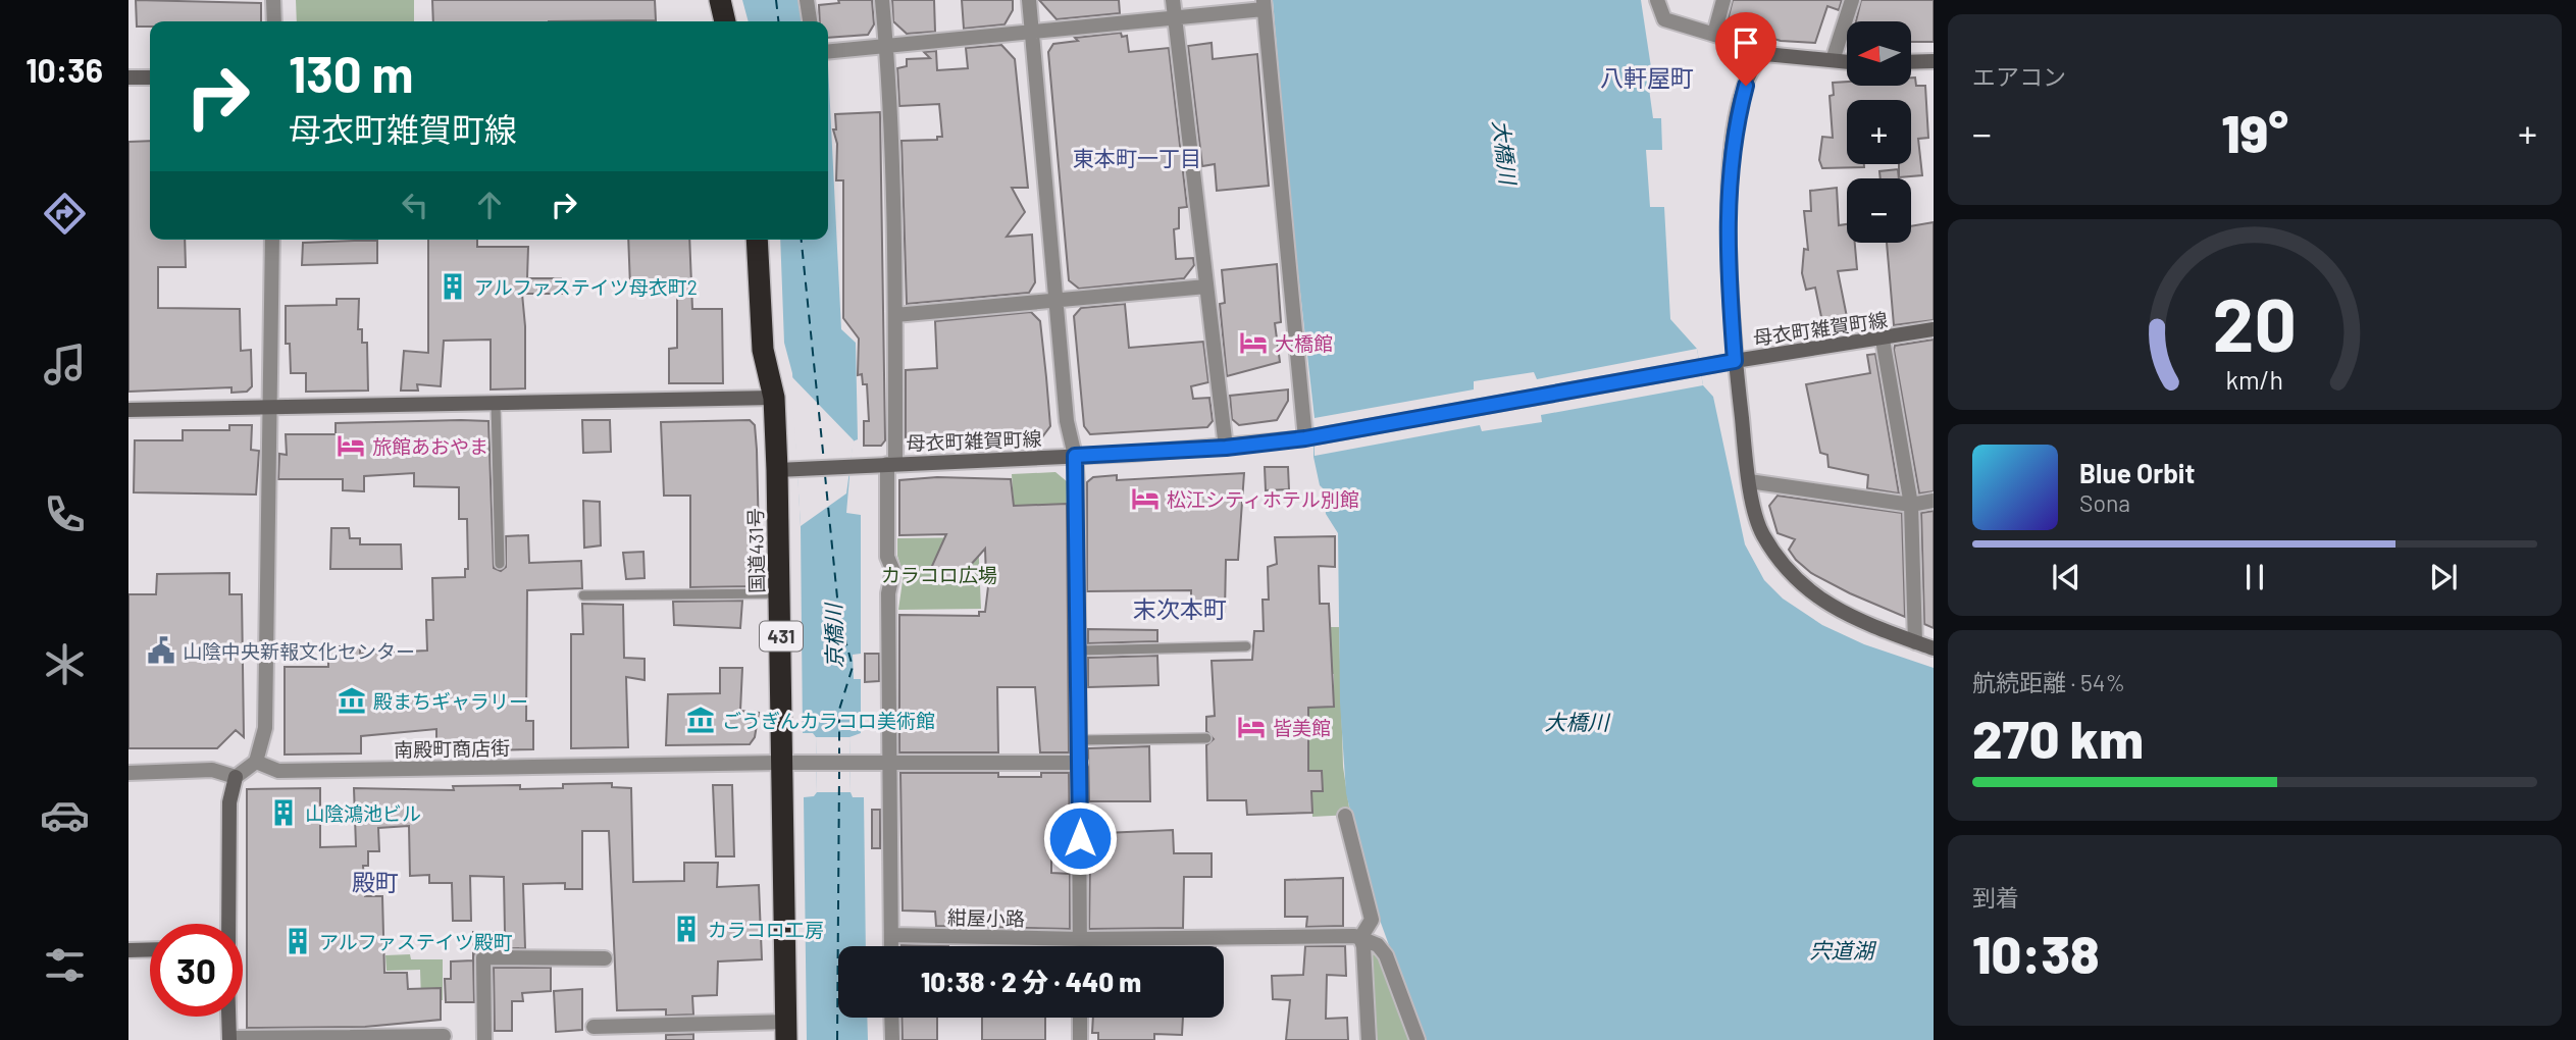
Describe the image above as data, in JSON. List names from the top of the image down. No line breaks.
{"streets":{"highway":["国道431号","431"],"street":["母衣町雑賀町線","南殿町商店街","紺屋小路"]},"crossings":[["母衣町雑賀町線","国道431号"],["国道431号","南殿町商店街"]],"districts":["八軒屋町","東本町一丁目","末次本町","殿町"],"water":["大橋川","京橋川","宍道湖"],"parks":["カラコロ広場"],"places":{"building":["アルファステイツ母衣町2","山陰鴻池ビル","カラコロ工房","アルファステイツ殿町"],"hotel":["大橋館","旅館あおやま","松江シティホテル別館","皆美館"],"public building":["山陰中央新報文化センター"],"museum":["殿まちギャラリー","ごうぎんカラコロ美術館"]},"north":"left","page":{"tabs":"10:36","tile":["エアコン",["航続距離 · 54%","270 km"],["到着","10:38"]],"map_buttons":["+","−"],"turn":["130 m","母衣町雑賀町線"],"heat":["−","19°","+"],"song":["Blue Orbit","Sona"],"limit":"30","trip":"10:38 · 2 分 · 440 m","gauge":["20","km/h"]}}
